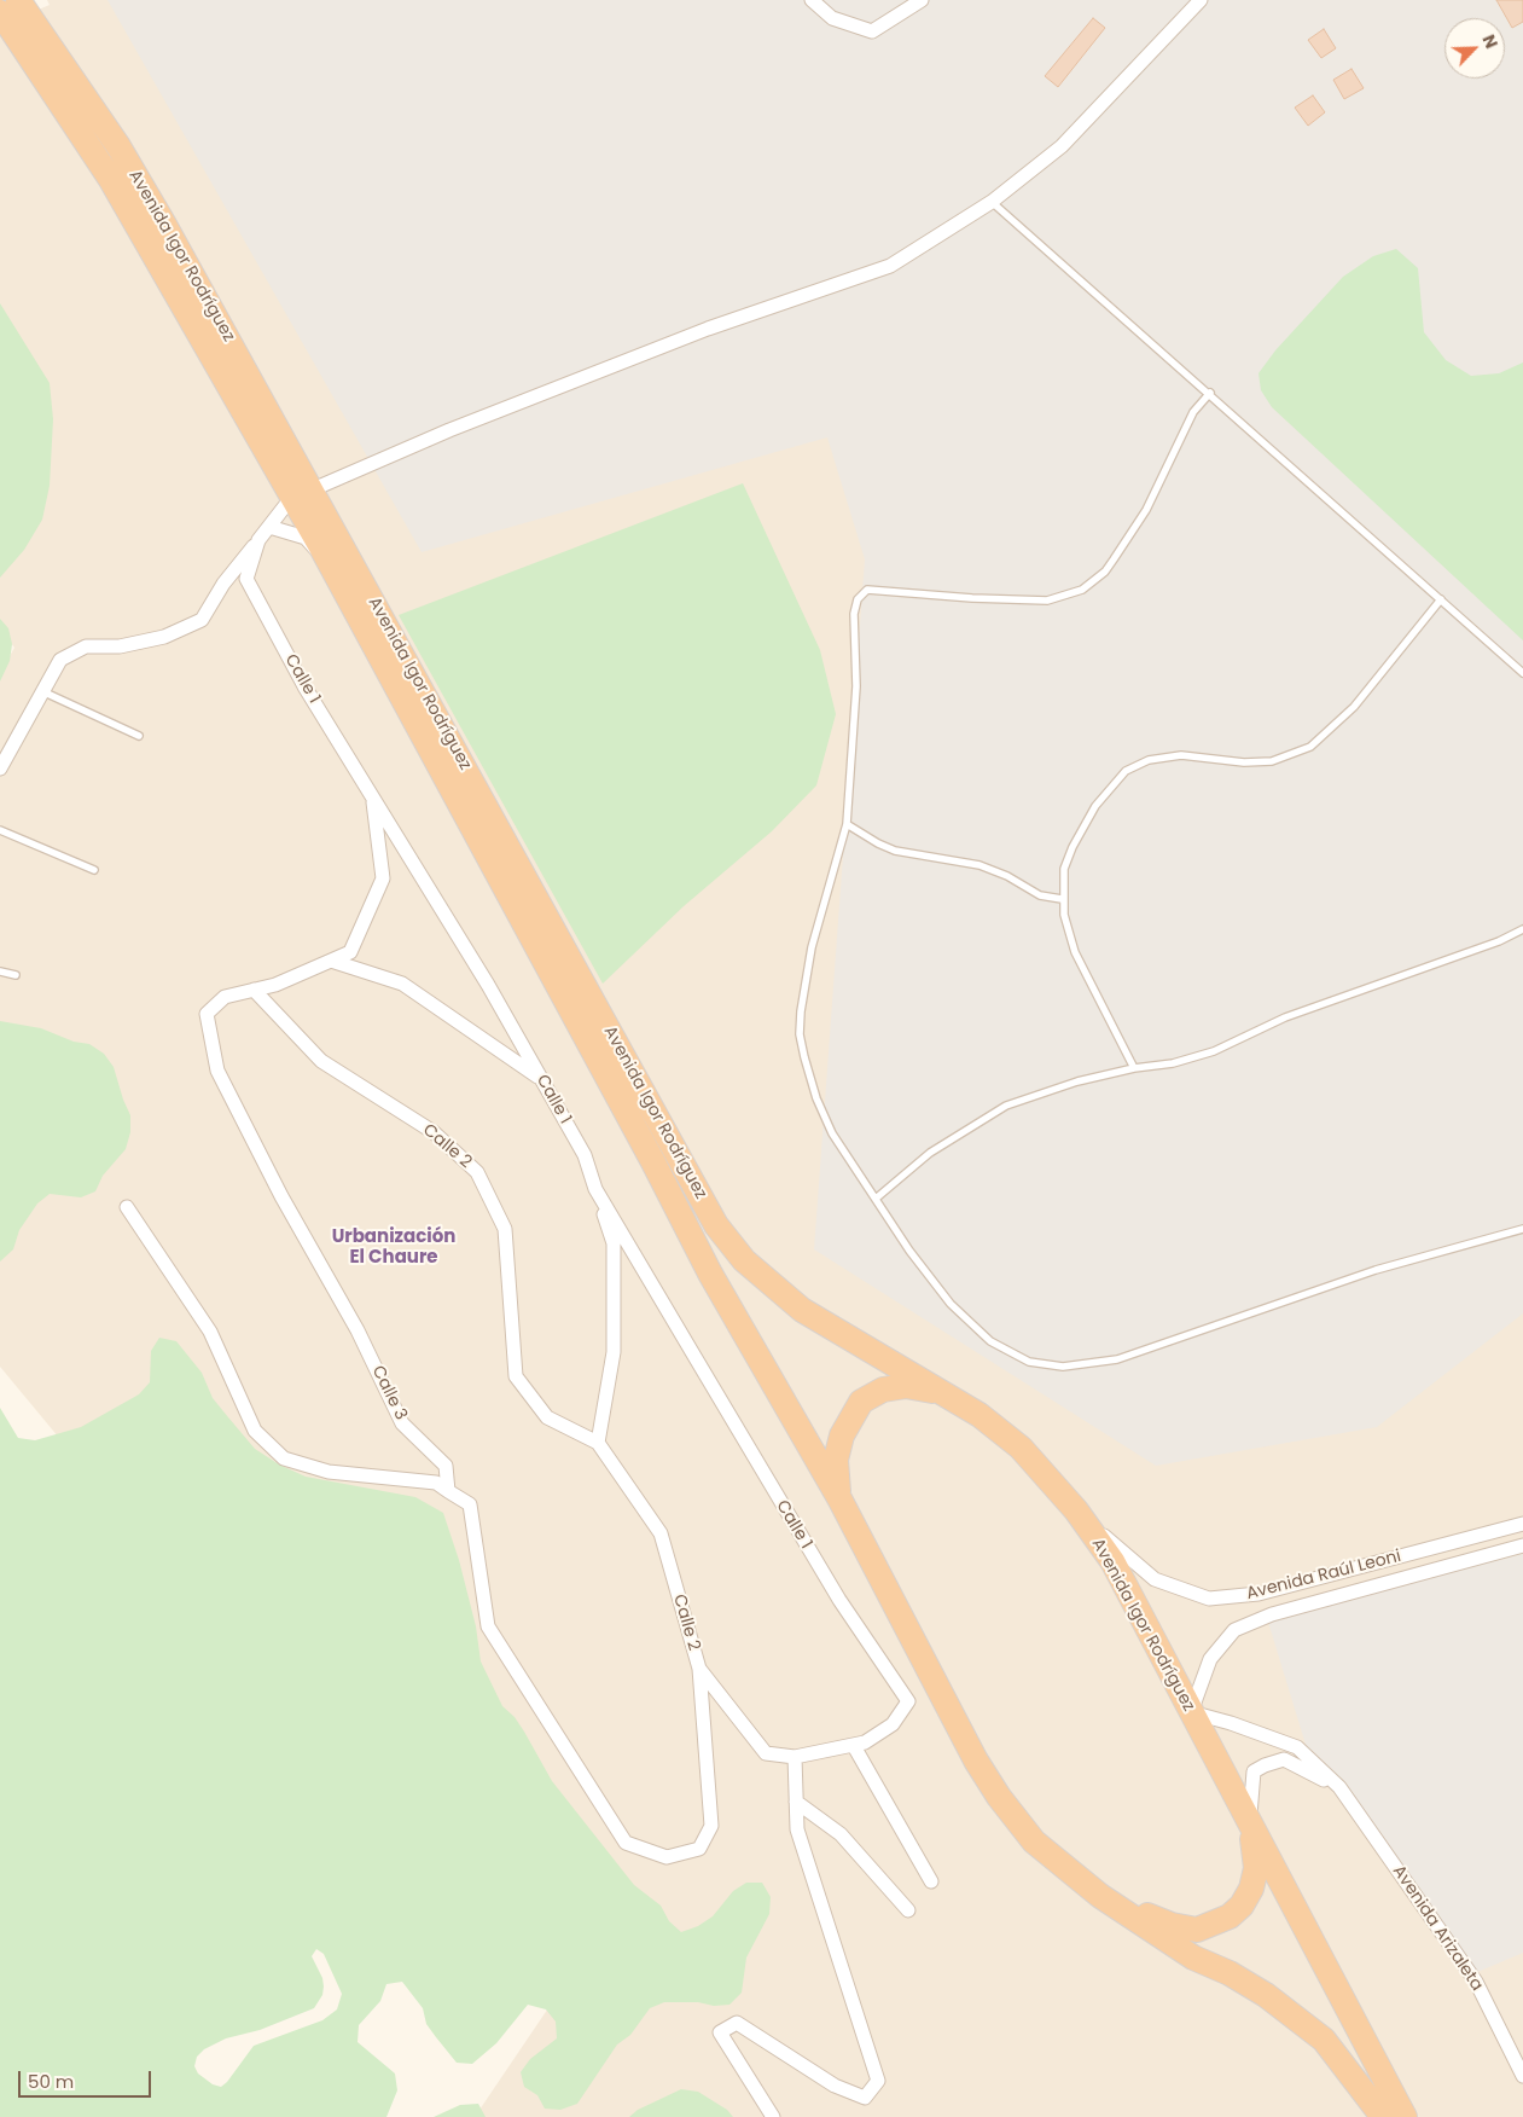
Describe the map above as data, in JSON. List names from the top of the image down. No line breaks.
{"streets":{"highway":["Avenida Igor Rodríguez"],"street":["Calle 1","Calle 2","Calle 3","Avenida Raúl Leoni","Avenida Arizaleta"]},"crossings":[["Avenida Igor Rodríguez","Calle 1"],["Avenida Igor Rodríguez","Avenida Raúl Leoni"],["Avenida Igor Rodríguez","Avenida Arizaleta"],["Calle 1","Calle 2"],["Calle 2","Calle 3"],["Avenida Raúl Leoni","Avenida Arizaleta"]],"districts":["Urbanización El Chaure"],"scale_bar":"50 m","north":"top right"}
